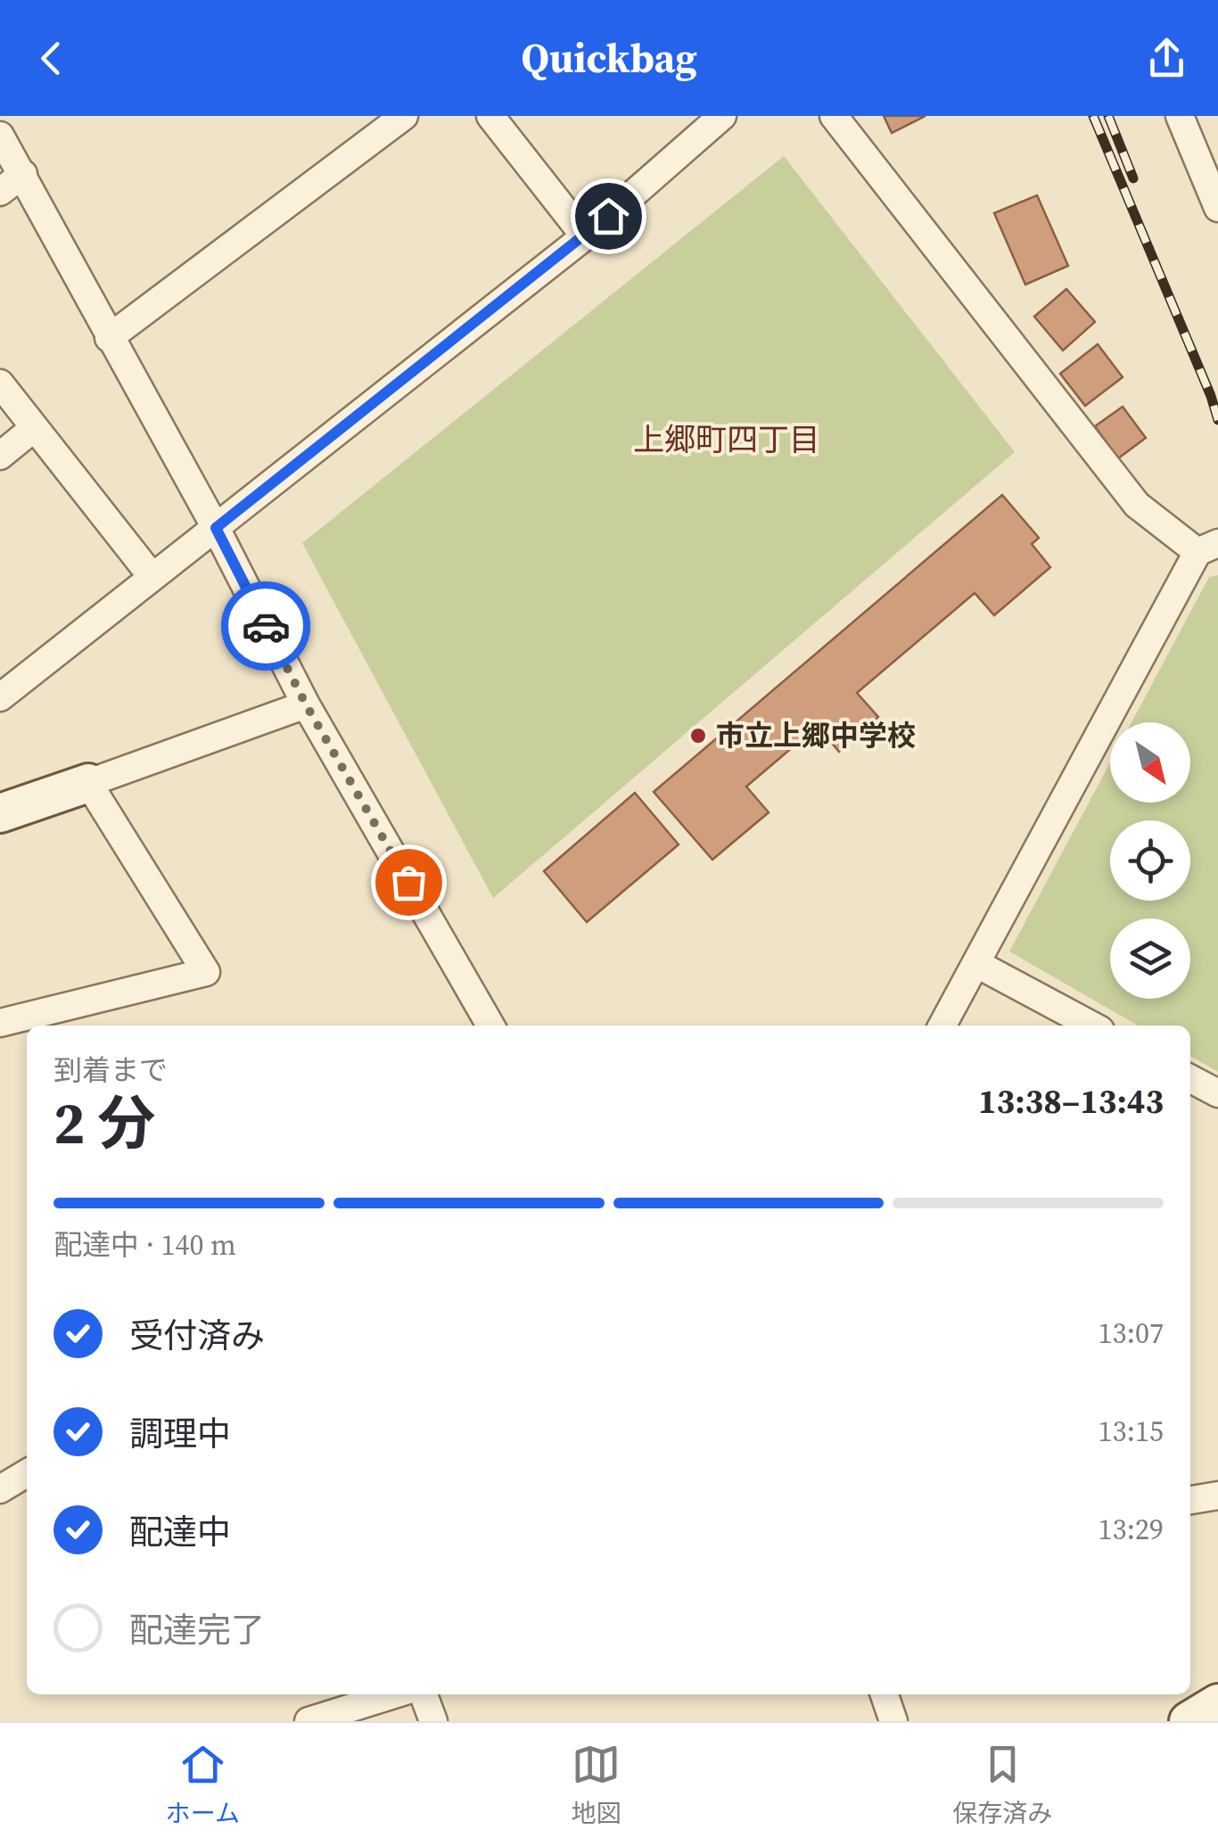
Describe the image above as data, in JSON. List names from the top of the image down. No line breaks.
{"districts":["上郷町四丁目"],"places":["市立上郷中学校"],"north":"bottom right","page":{"header":"Quickbag","heading":["2 分","到着まで","13:38–13:43"],"bar":"配達中 · 140 m","list":[["受付済み","13:07"],["調理中","13:15"],["配達中","13:29"],"配達完了"],"tabs":["ホーム","地図","保存済み"]}}
